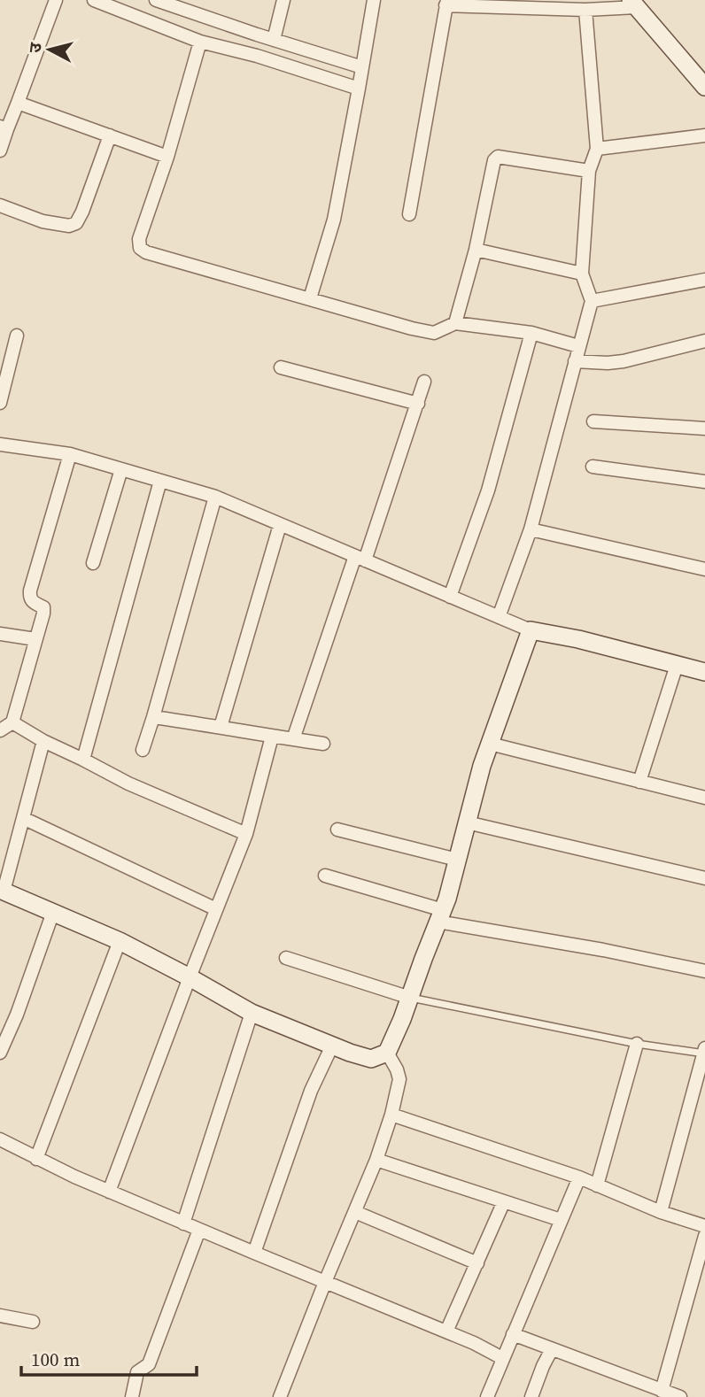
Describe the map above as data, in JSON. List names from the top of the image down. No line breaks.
{"scale_bar":"100 m","north":"left"}
